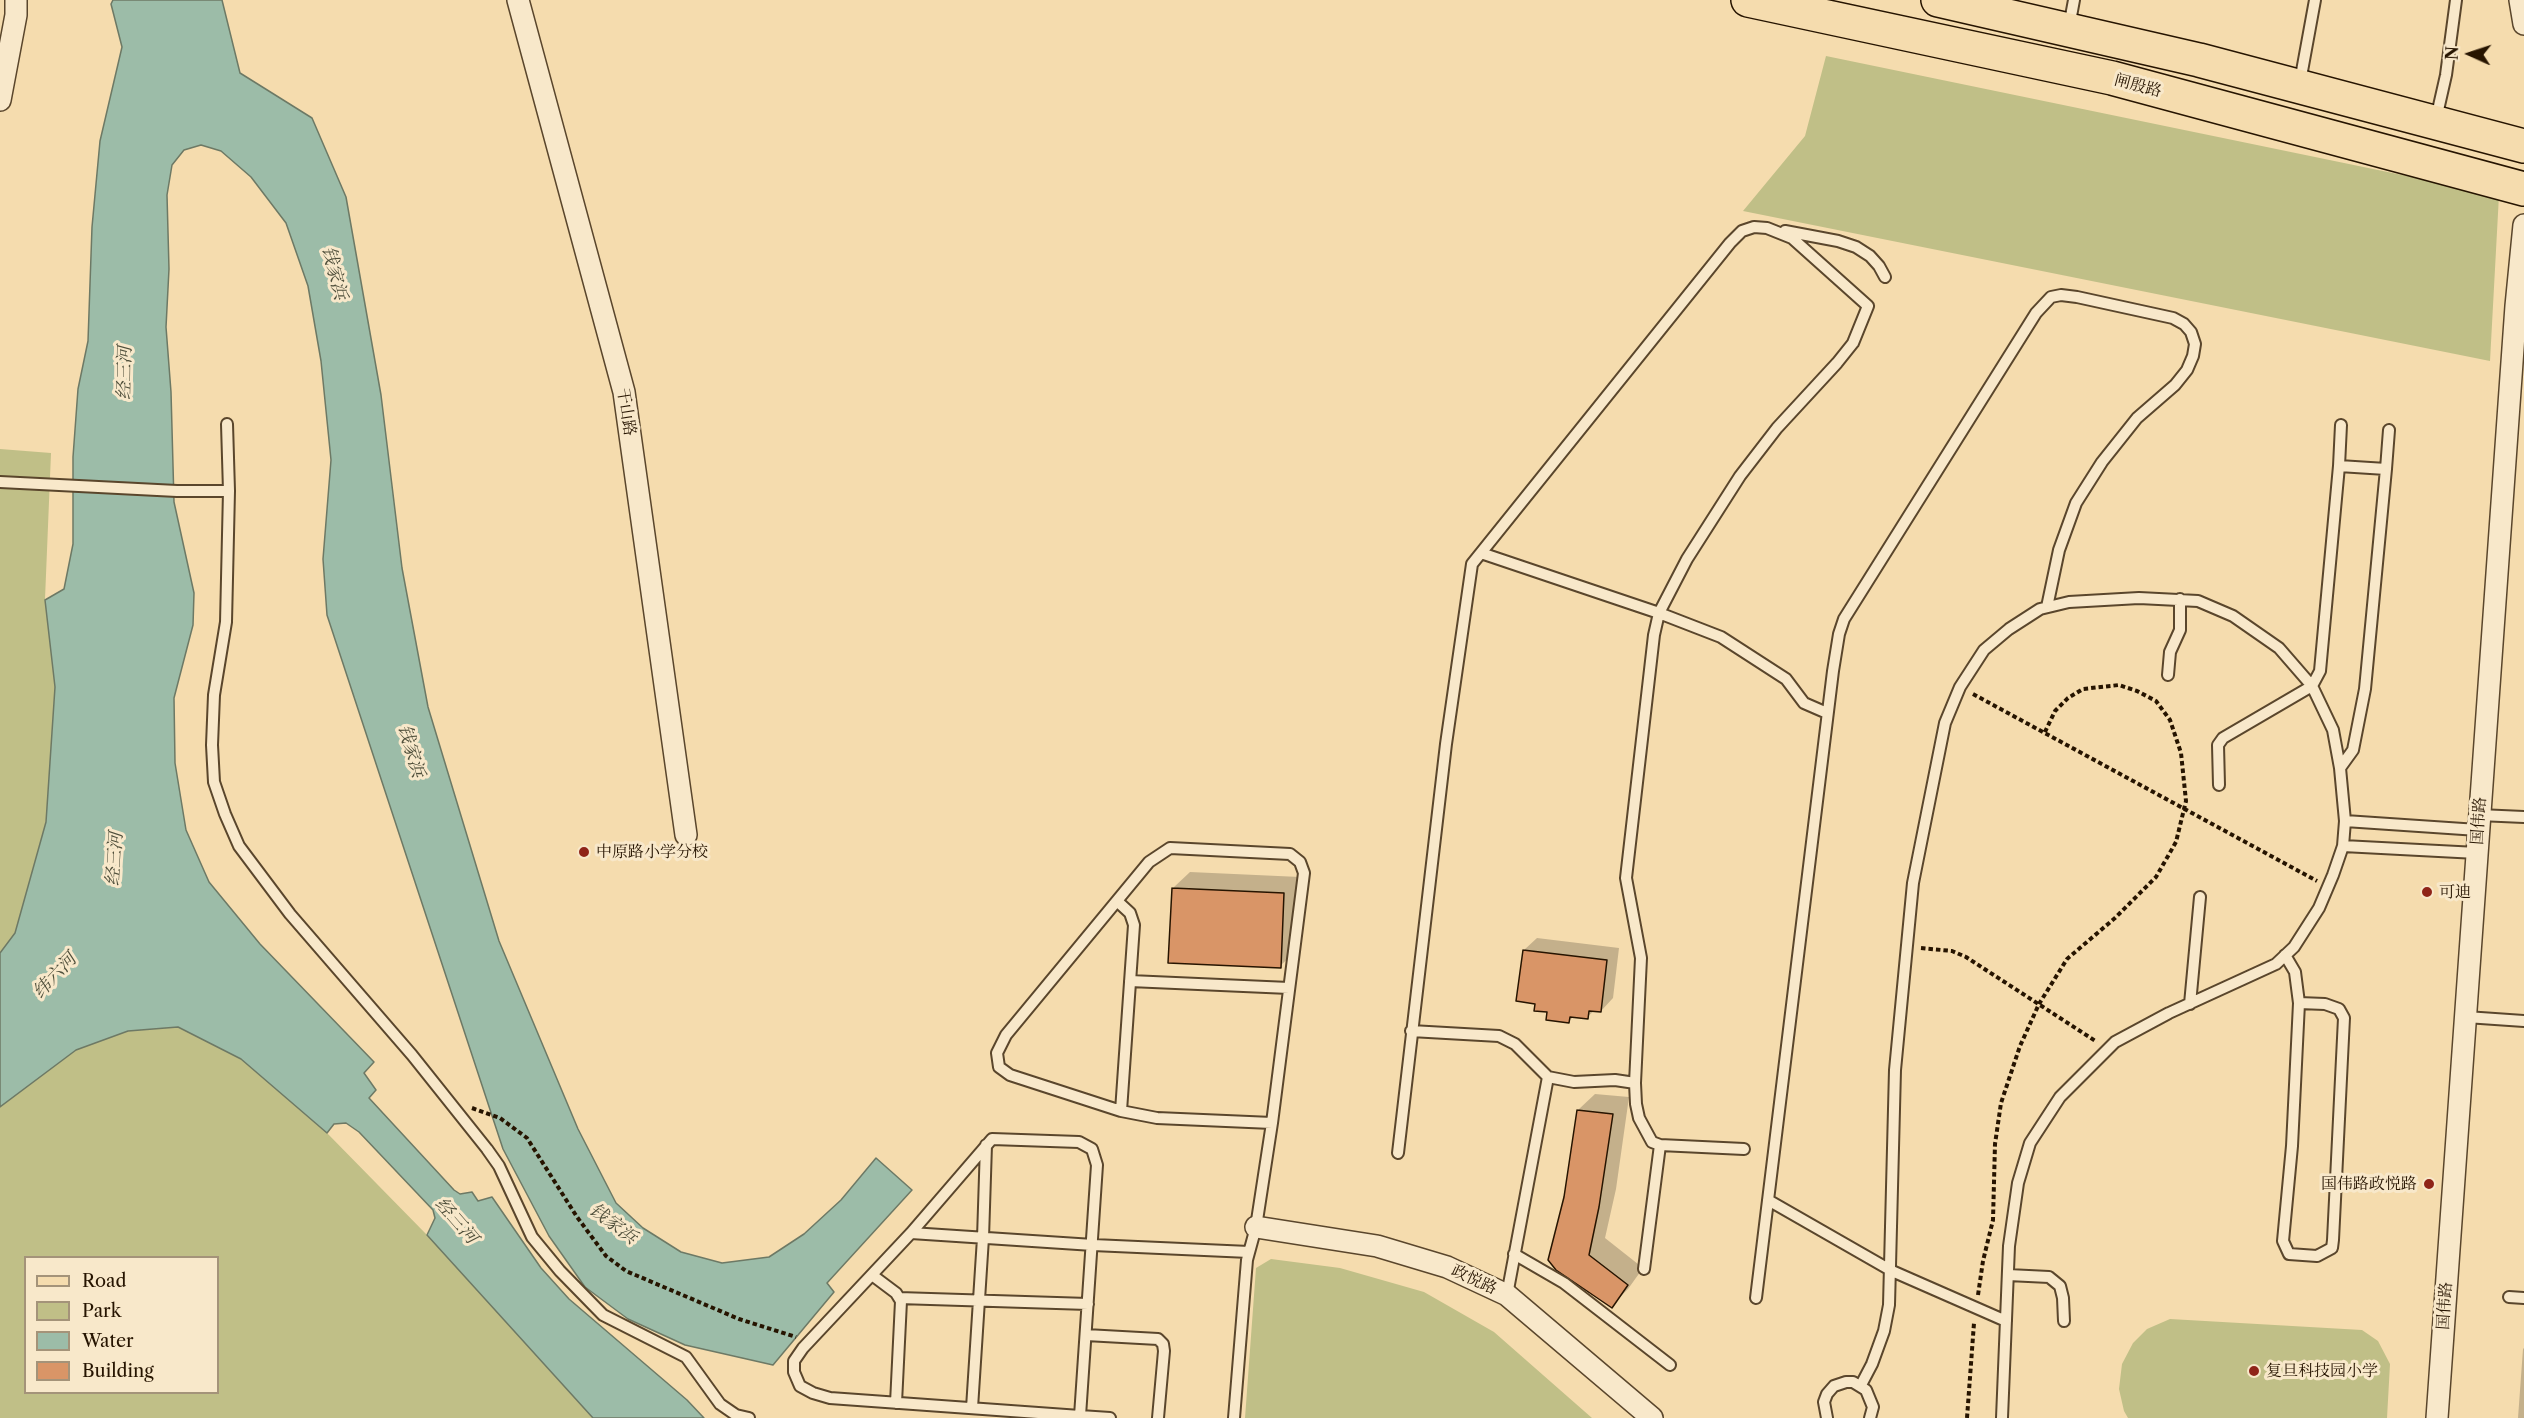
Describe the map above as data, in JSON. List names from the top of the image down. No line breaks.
{"streets":{"main road":["闸殷路"],"street":["干山路","国伟路","政悦路"]},"water":["钱家浜","经三河","纬六河"],"places":["中原路小学分校","可迪","国伟路政悦路","复旦科技园小学"],"legend":["Road","Park","Water","Building"],"north":"left"}
